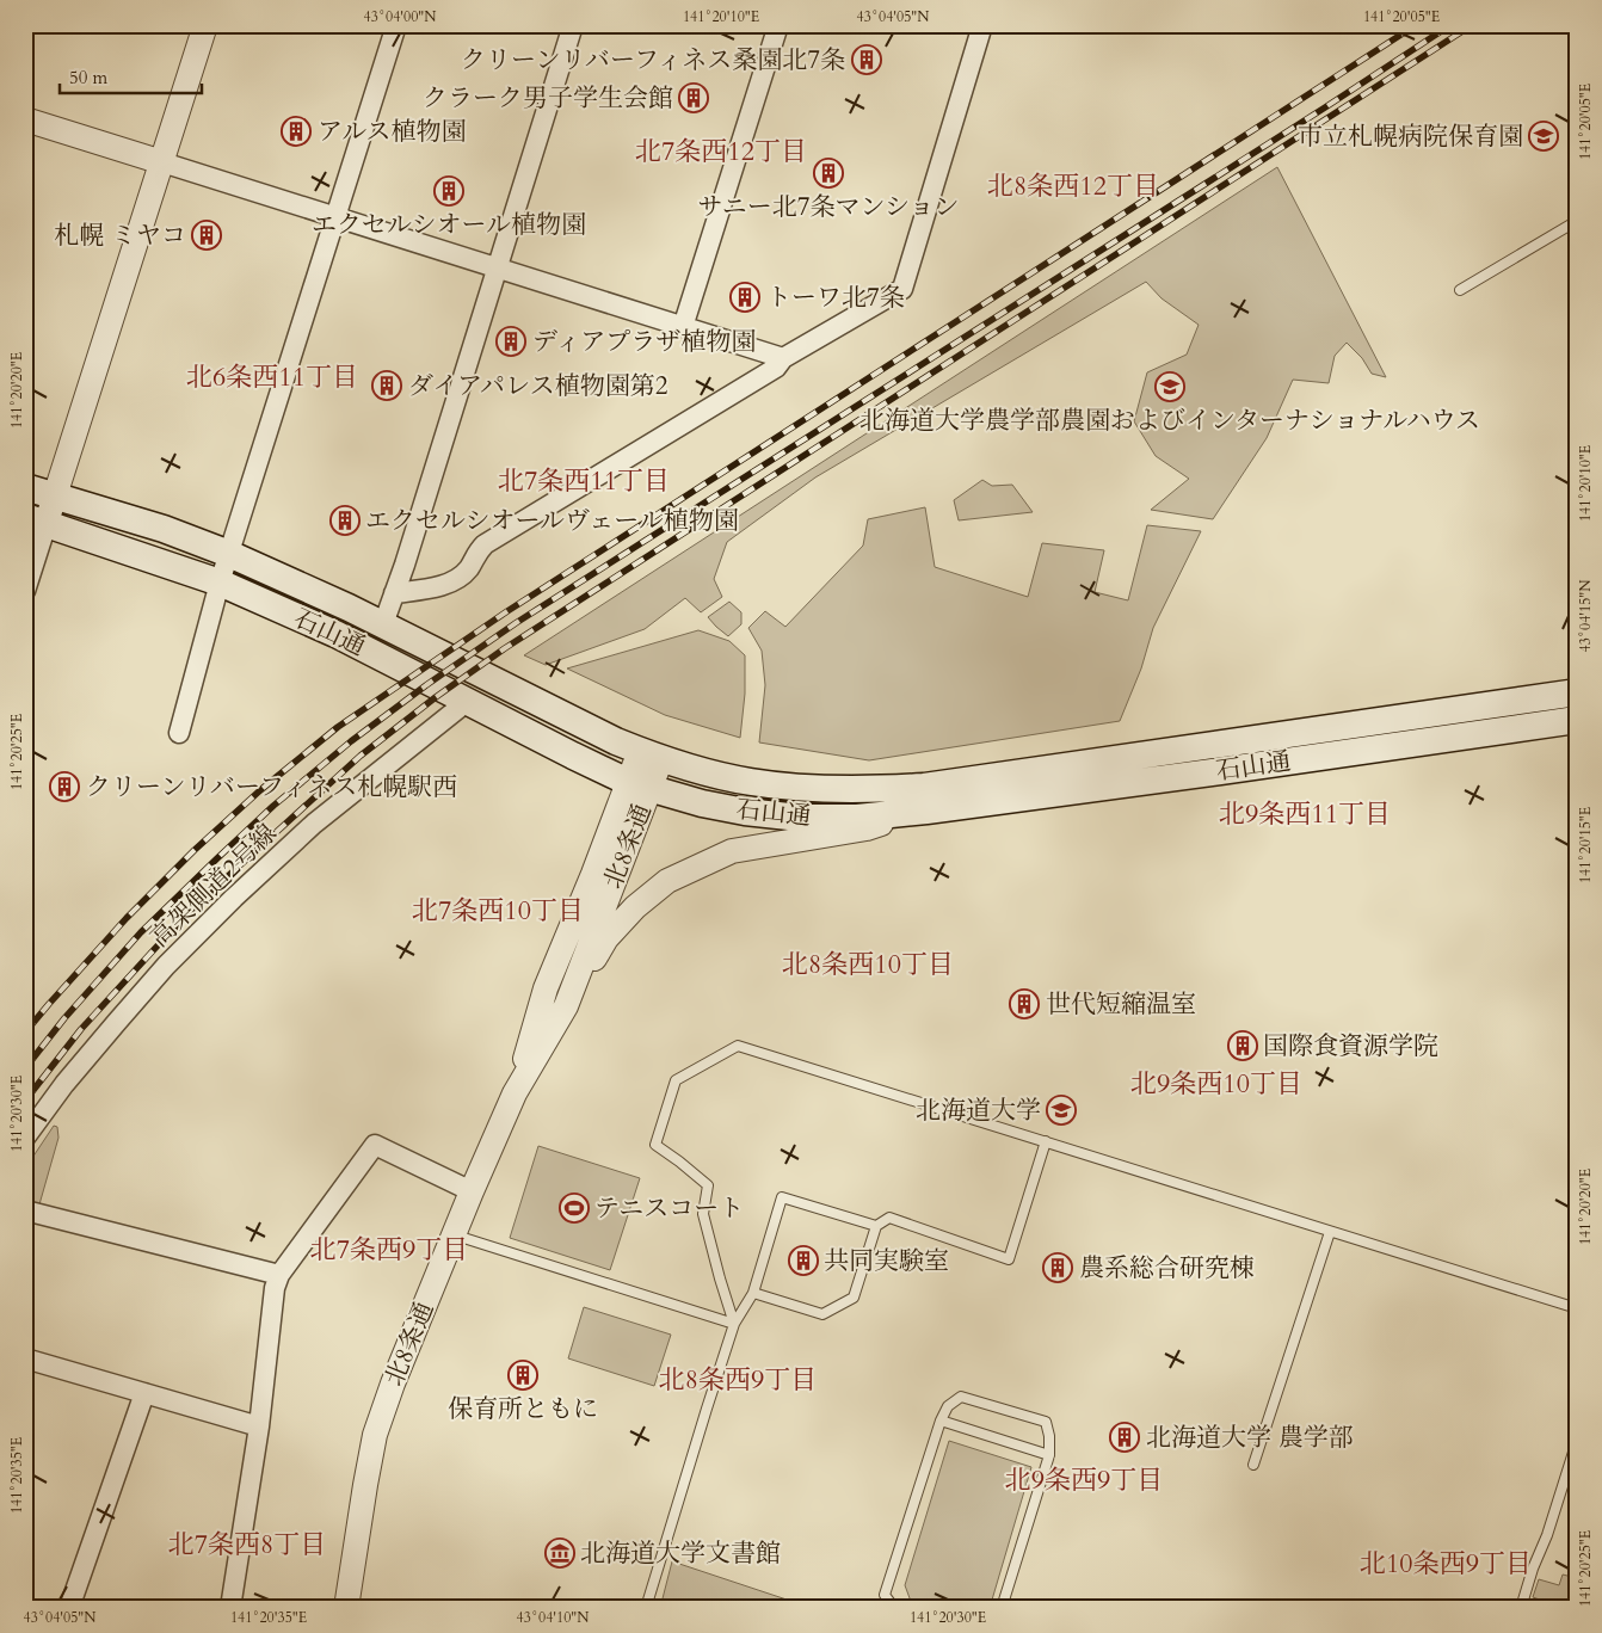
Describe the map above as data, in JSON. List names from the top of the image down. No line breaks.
{"streets":{"main road":["石山通"],"street":["北8条通","高架側道2号線"]},"crossings":[["石山通","北8条通"],["石山通","高架側道2号線"]],"districts":["北7条西12丁目","北8条西12丁目","北6条西11丁目","北7条西11丁目","北9条西11丁目","北7条西10丁目","北8条西10丁目","北9条西10丁目","北7条西9丁目","北8条西9丁目","北9条西9丁目","北7条西8丁目","北10条西9丁目"],"places":{"building":["クリーンリバーフィネス桑園北7条","クラーク男子学生会館","アルス植物園","サニー北7条マンション","エクセルシオール植物園","札幌 ミヤコ","トーワ北7条","ディアプラザ植物園","ダイアパレス植物園第2","エクセルシオールヴェール植物園","クリーンリバーフィネス札幌駅西","世代短縮温室","国際食資源学院","共同実験室","農系総合研究棟","保育所ともに","北海道大学 農学部"],"school or university":["市立札幌病院保育園","北海道大学農学部農園およびインターナショナルハウス","北海道大学"],"sports":["テニスコート"],"museum":["北海道大学文書館"]},"scale_bar":"50 m","coordinates":["43°04'00\"N","141°20'10\"E","43°04'05\"N","141°20'05\"E","141°20'20\"E","43°04'15\"N","141°20'25\"E","141°20'15\"E","141°20'30\"E","141°20'35\"E","43°04'10\"N"]}
